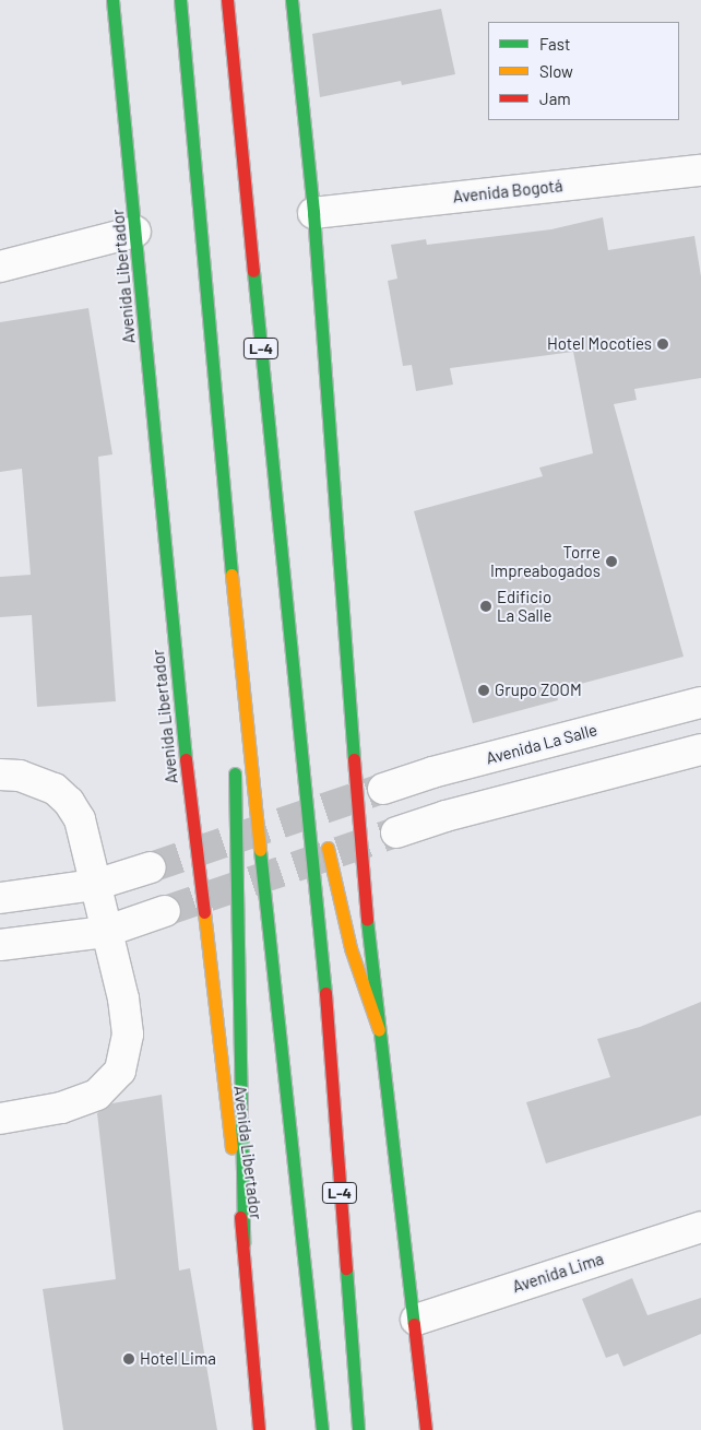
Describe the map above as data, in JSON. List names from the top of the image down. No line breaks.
{"streets":{"main road":["Avenida Libertador","L-4"],"street":["Avenida Bogotá","Avenida La Salle","Avenida Lima"]},"crossings":[["Avenida Bogotá","L-4"],["L-4","Avenida Lima"]],"places":["Hotel Mocotíes","Torre Impreabogados","Edificio La Salle","Grupo ZOOM","Hotel Lima"],"legend":["Fast","Slow","Jam"]}
